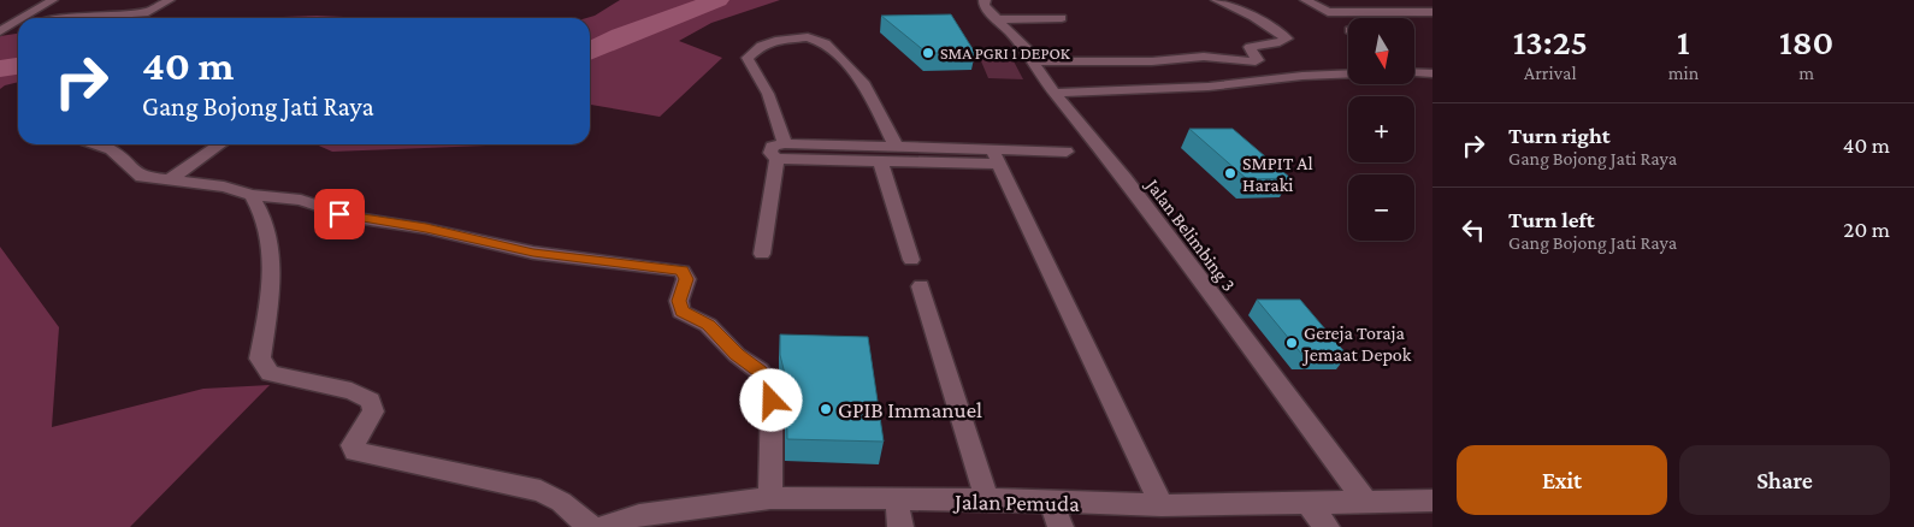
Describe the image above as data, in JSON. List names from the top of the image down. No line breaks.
{"streets":{"street":["Jalan Belimbing 3","Jalan Pemuda"]},"crossings":[["Jalan Belimbing 3","Jalan Pemuda"]],"places":["SMA PGRI 1 DEPOK","SMPIT Al Haraki","Gereja Toraja Jemaat Depok","GPIB Immanuel"],"north":"bottom","page":{"eta":["13:25","Arrival","1","min","180","m"],"map_buttons":["+","−"],"turn":["40 m","Gang Bojong Jati Raya"],"list":[{"name":"Turn right","note":"Gang Bojong Jati Raya","value":"40 m"},{"name":"Turn left","note":"Gang Bojong Jati Raya","value":"20 m"}],"buttons":["Exit","Share"]}}
